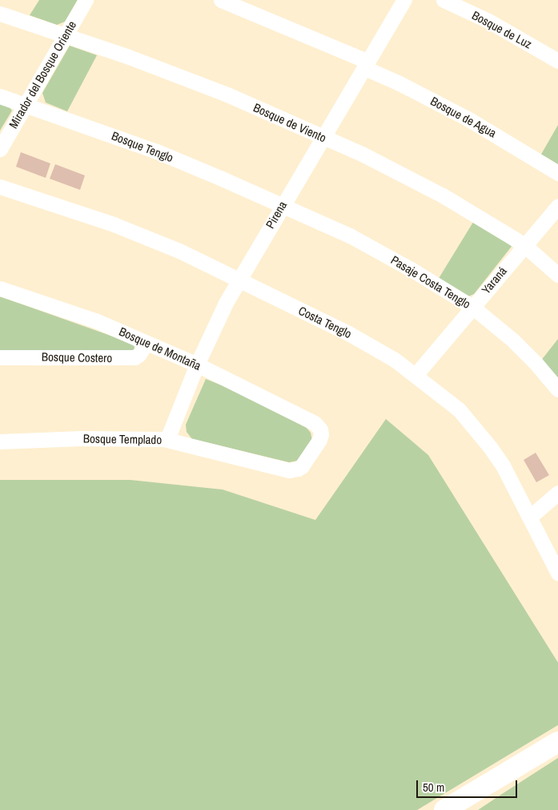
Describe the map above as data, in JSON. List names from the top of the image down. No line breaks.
{"streets":{"street":["Bosque de Luz","Mirador del Bosque Oriente","Bosque de Agua","Bosque de Viento","Bosque Tenglo","Pirena","Yaraná","Pasaje Costa Tenglo","Costa Tenglo","Bosque de Montaña","Bosque Costero","Bosque Templado"]},"crossings":[["Mirador del Bosque Oriente","Bosque de Viento"],["Mirador del Bosque Oriente","Bosque Tenglo"],["Bosque de Agua","Pirena"],["Bosque de Viento","Pirena"],["Bosque de Viento","Yaraná"],["Bosque Tenglo","Pirena"],["Bosque Tenglo","Pasaje Costa Tenglo"],["Pirena","Pasaje Costa Tenglo"],["Pirena","Costa Tenglo"],["Pirena","Bosque de Montaña"],["Pirena","Bosque Templado"],["Yaraná","Pasaje Costa Tenglo"],["Yaraná","Costa Tenglo"],["Bosque de Montaña","Bosque Costero"],["Bosque de Montaña","Bosque Templado"]],"scale_bar":"50 m"}
